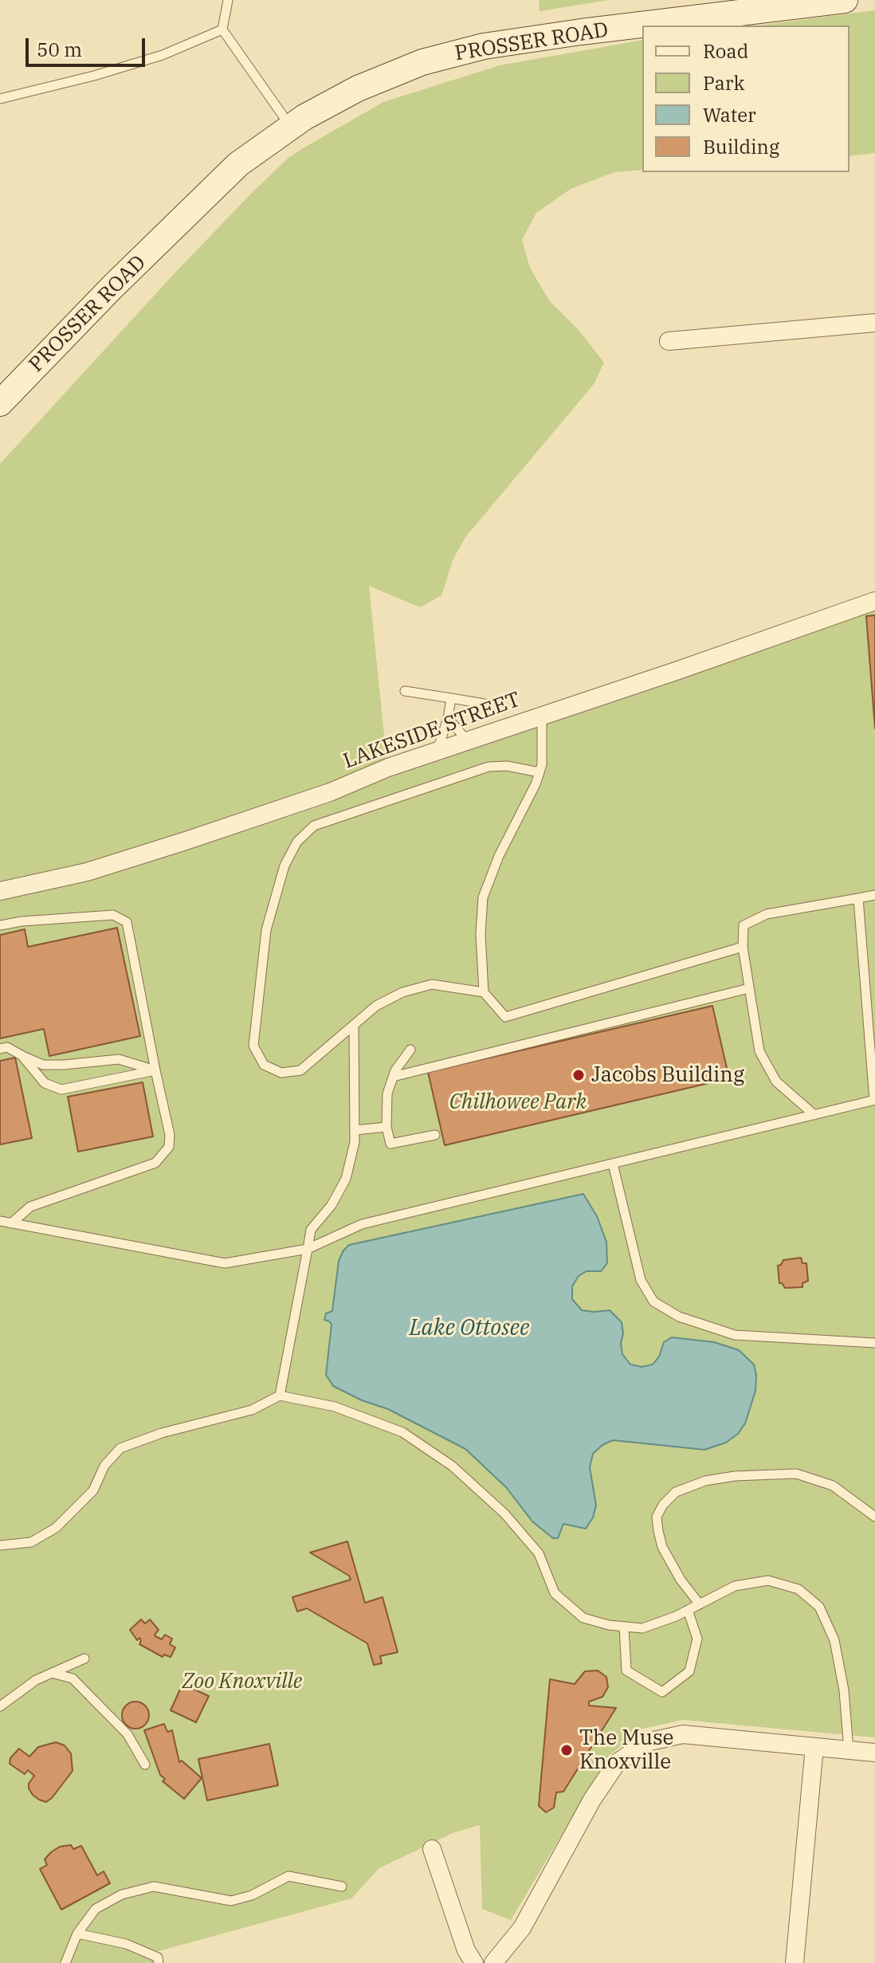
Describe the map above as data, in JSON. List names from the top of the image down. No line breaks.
{"streets":{"street":["PROSSER ROAD","LAKESIDE STREET"]},"water":["Lake Ottosee"],"parks":["Chilhowee Park","Zoo Knoxville"],"places":["Jacobs Building","The Muse Knoxville"],"legend":["Road","Park","Water","Building"],"scale_bar":"50 m"}
